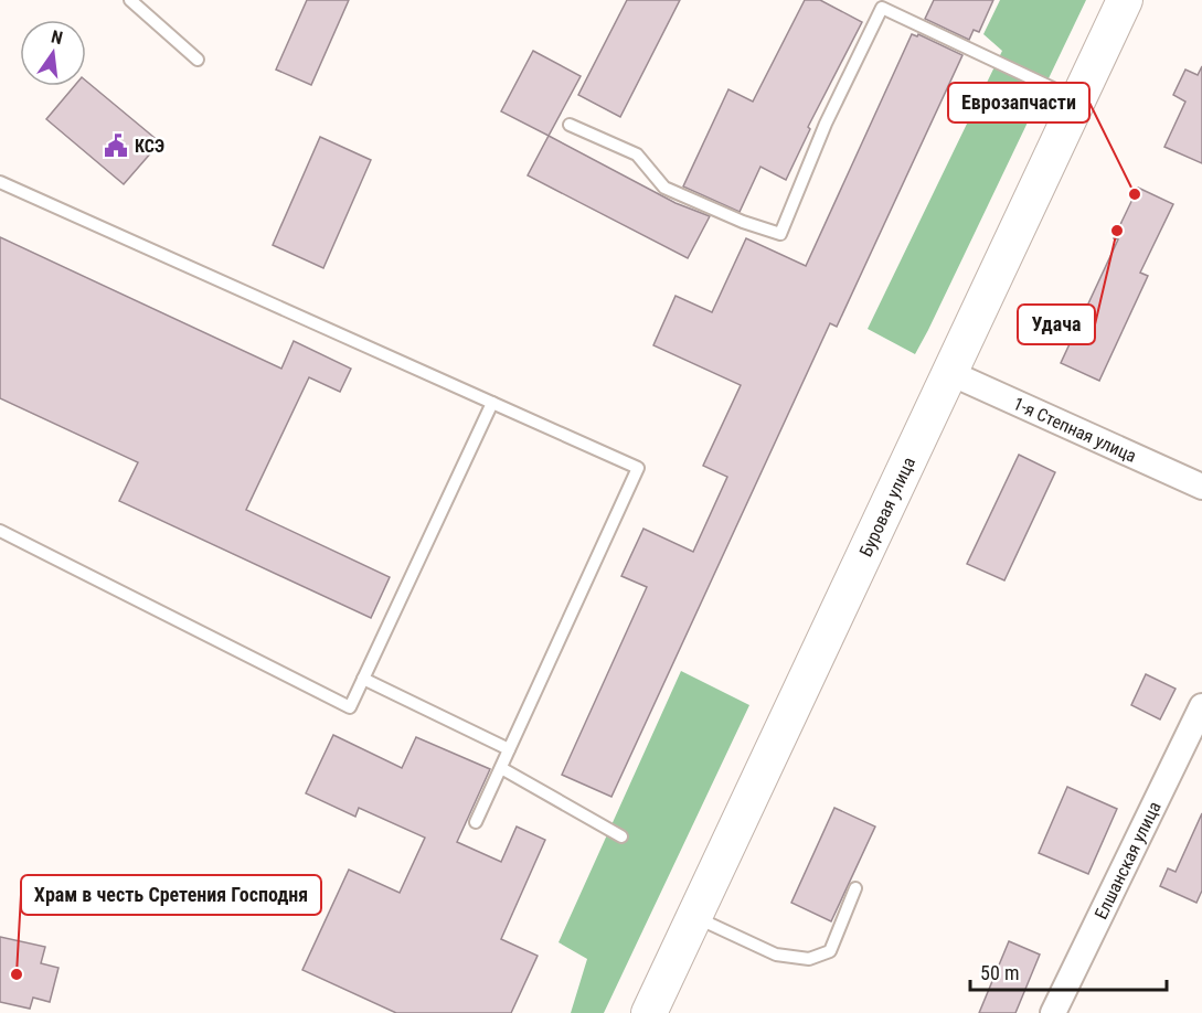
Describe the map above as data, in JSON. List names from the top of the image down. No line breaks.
{"streets":{"main road":["Буровая улица"],"street":["1-я Степная улица","Елшанская улица"]},"crossings":[["1-я Степная улица","Буровая улица"]],"places":{"public building":["КСЭ"],"other":["Еврозапчасти","Удача","Храм в честь Сретения Господня"]},"scale_bar":"50 m","north":"top"}
